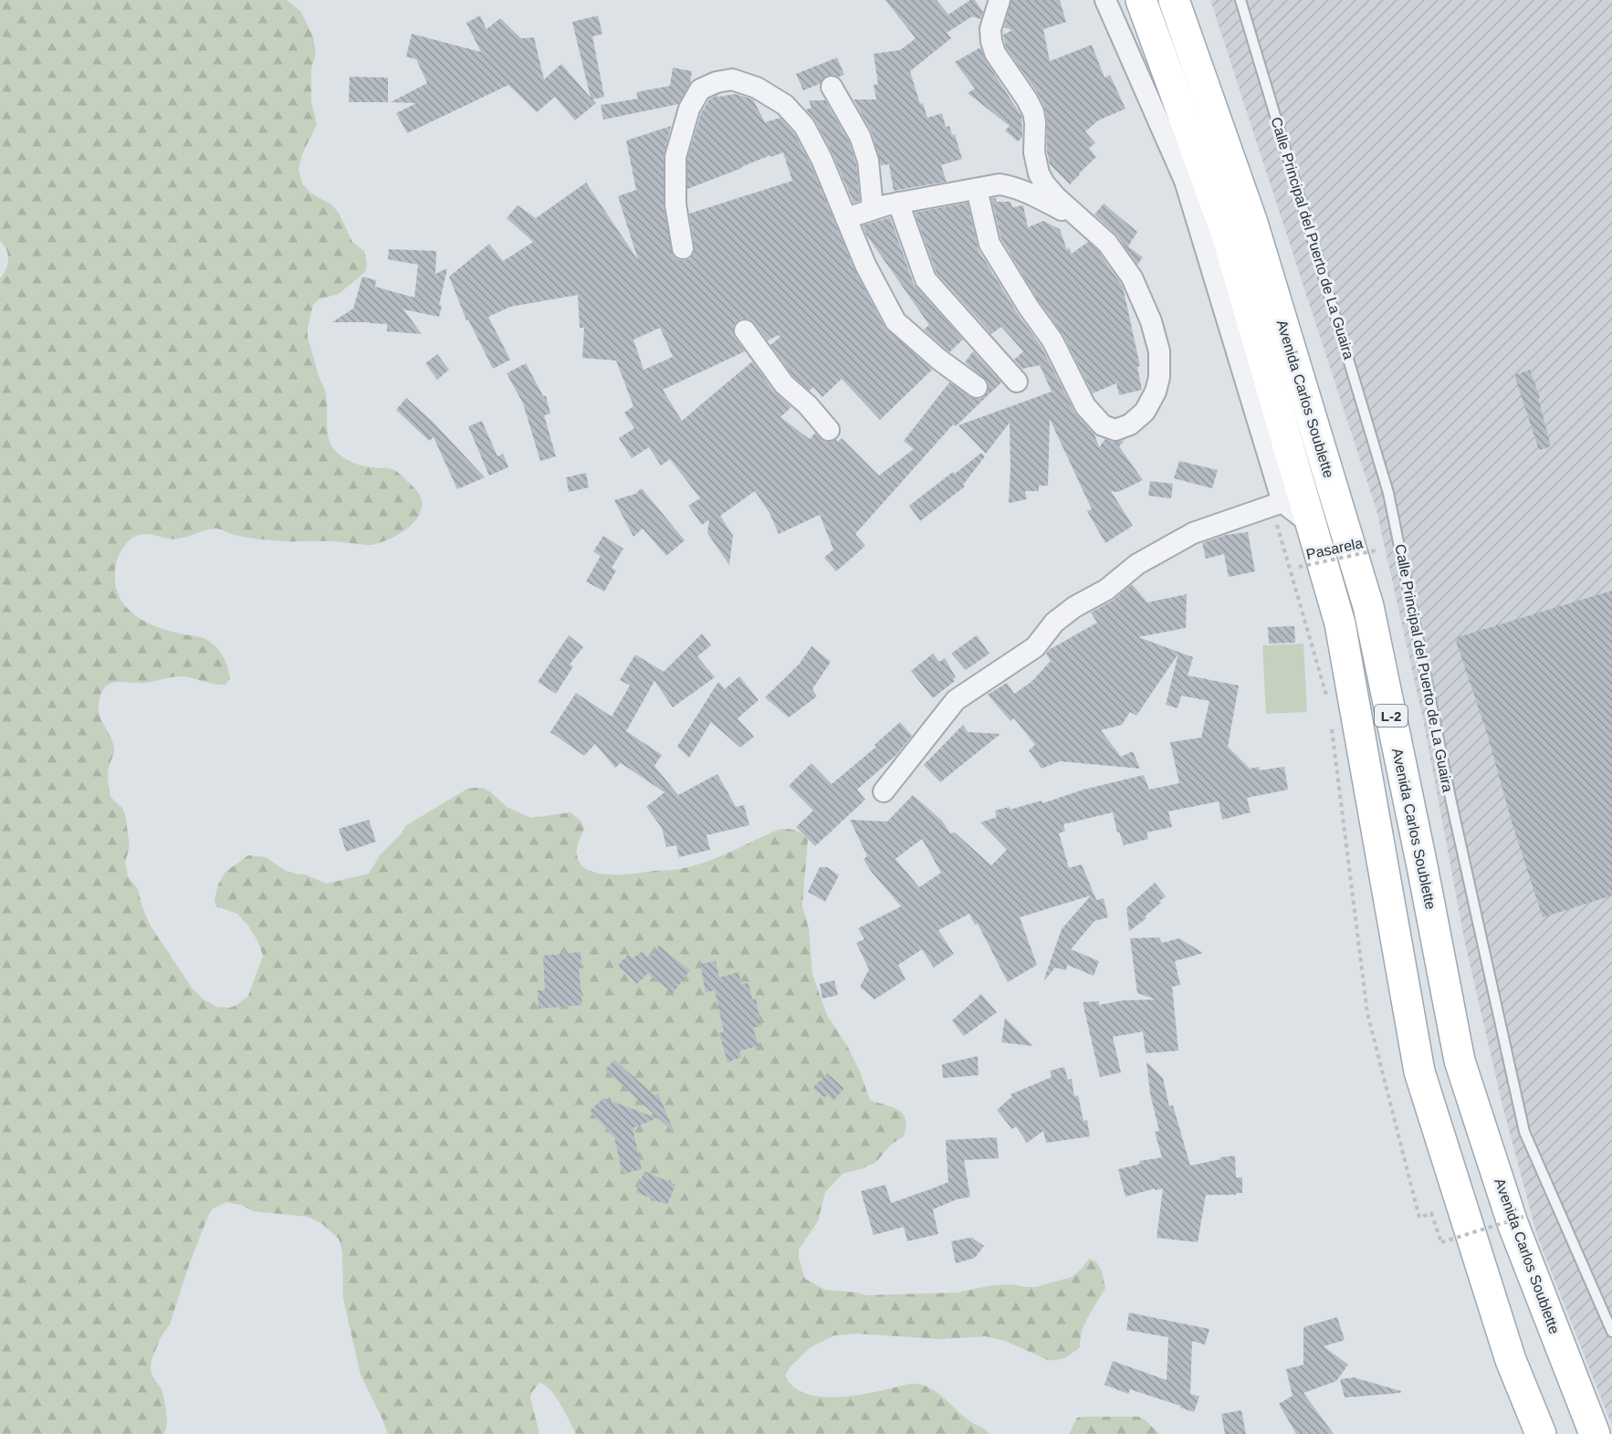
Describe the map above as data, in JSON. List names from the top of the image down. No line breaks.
{"streets":{"main road":["Avenida Carlos Soublette","L-2"],"lane":["Calle Principal del Puerto de La Guaira"],"path":["Pasarela"]}}
